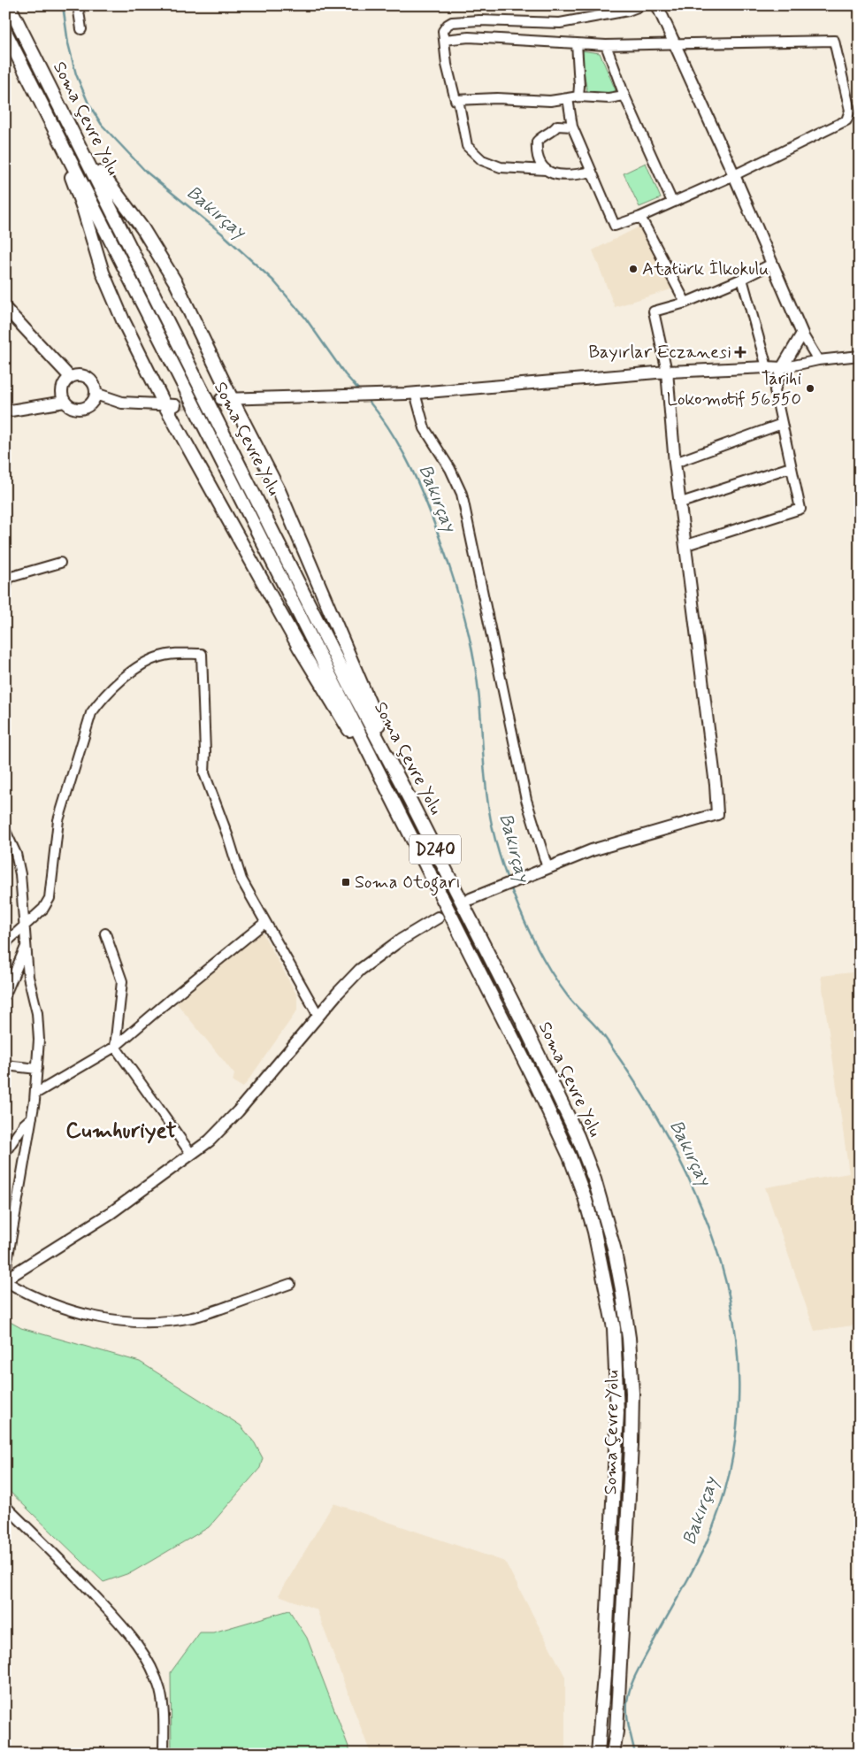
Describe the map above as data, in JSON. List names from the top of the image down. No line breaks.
{"streets":{"highway":["Soma Çevre Yolu","D240"]},"districts":["Cumhuriyet"],"water":["Bakırçay"],"places":{"other":["Atatürk İlkokulu","Tarihi Lokomotif 56550"],"health":["Bayırlar Eczanesi"],"transit":["Soma Otogarı"]}}
